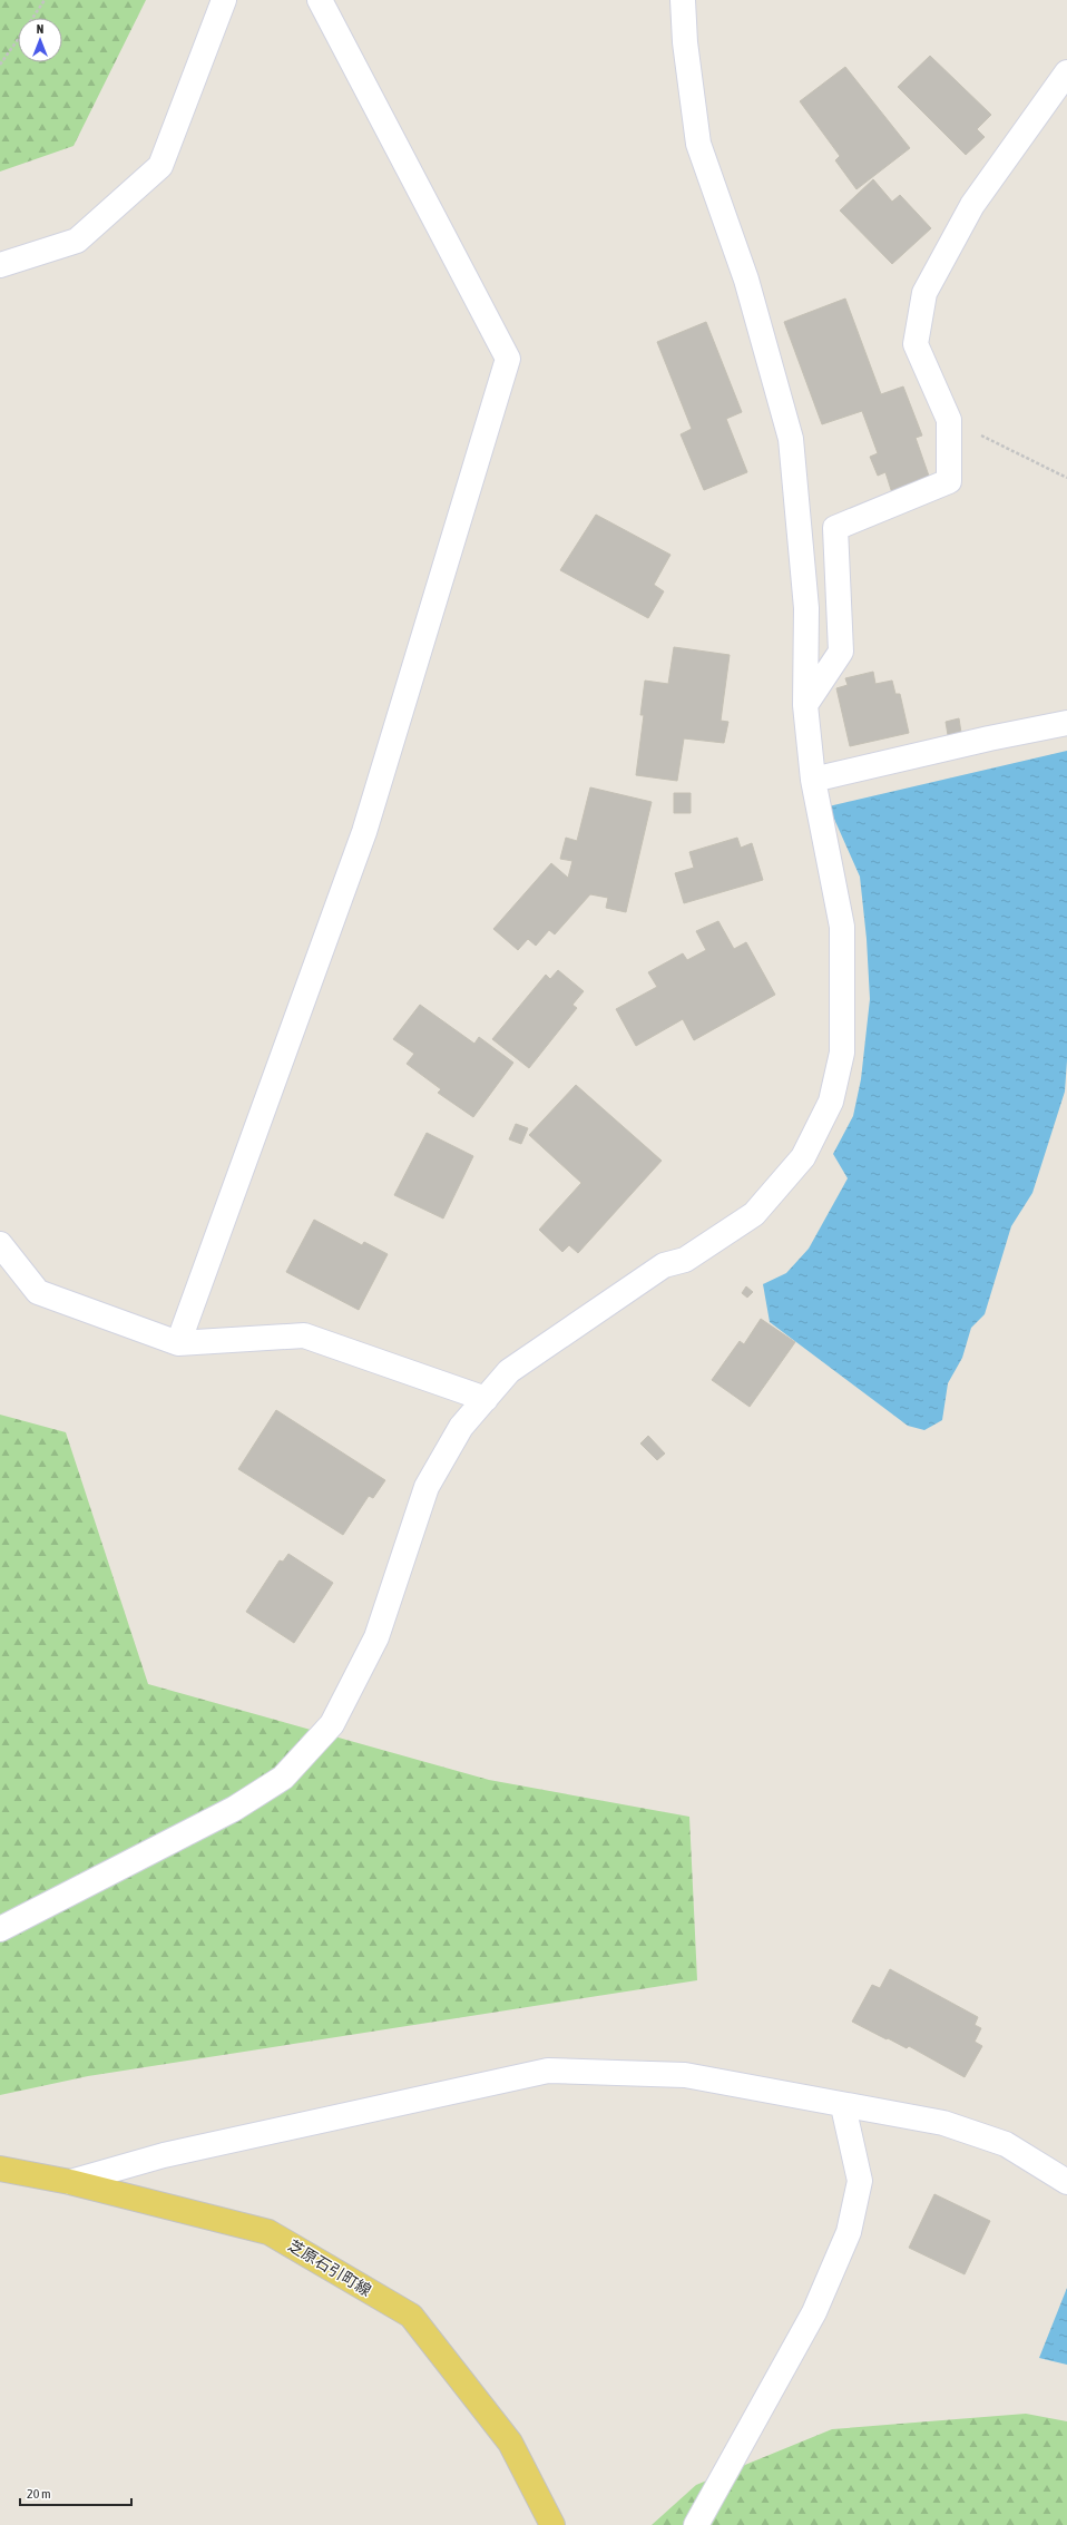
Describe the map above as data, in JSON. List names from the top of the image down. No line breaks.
{"streets":{"main road":["芝原石引町線"]},"scale_bar":"20 m","north":"top"}
